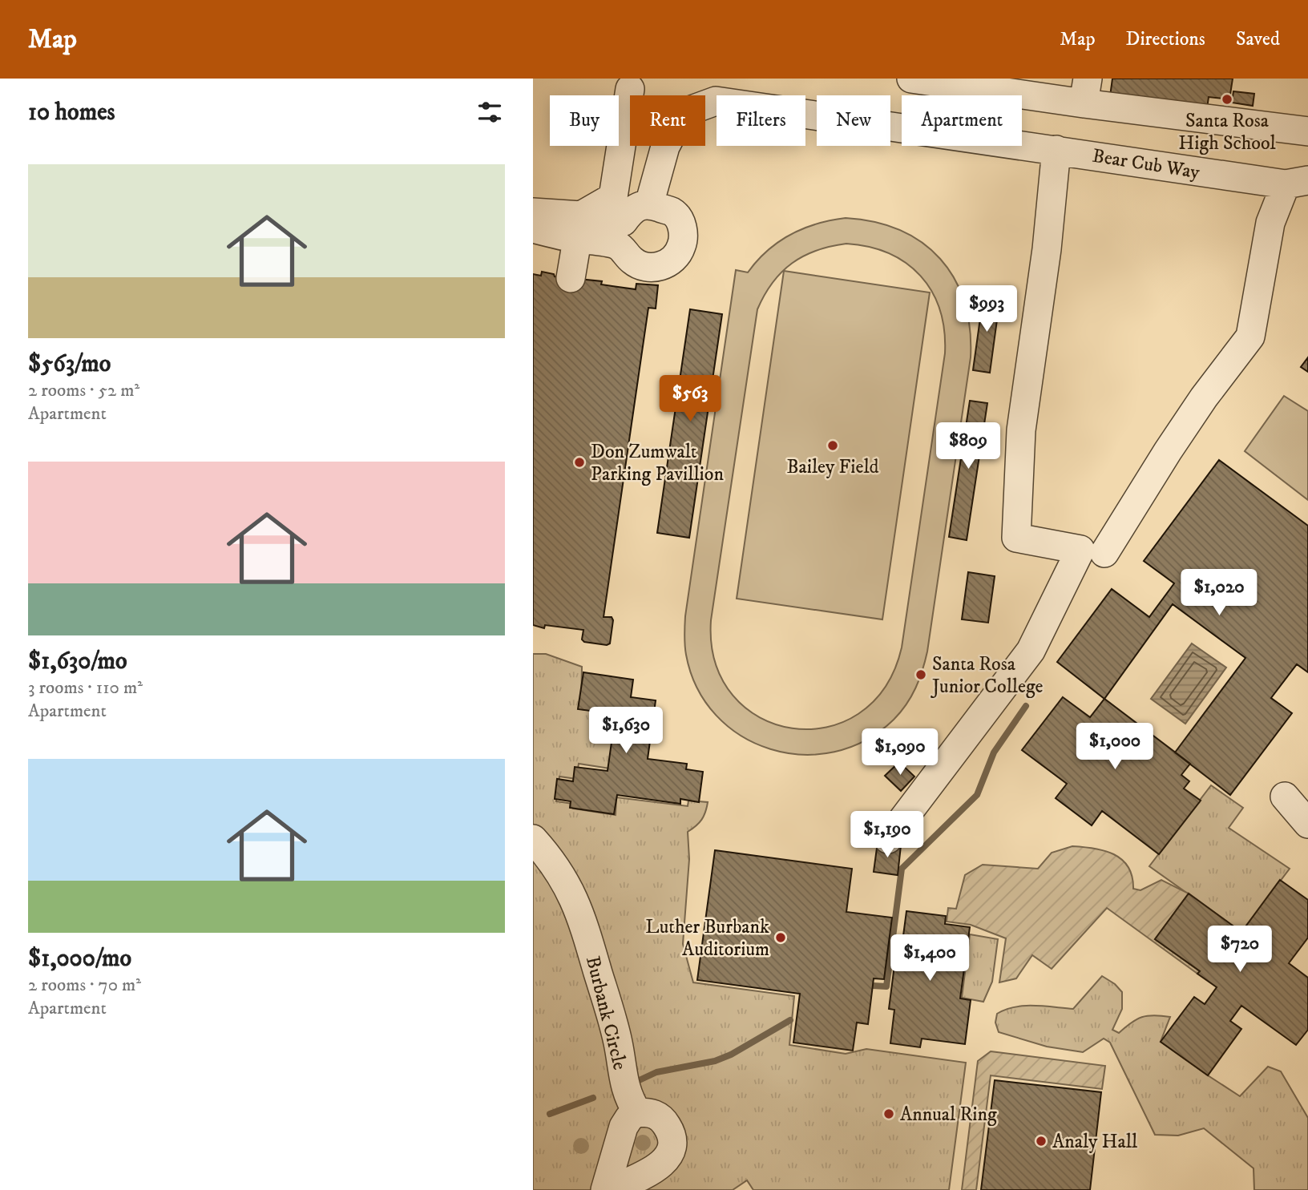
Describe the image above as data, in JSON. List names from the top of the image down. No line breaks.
{"streets":{"lane":["Bear Cub Way","Burbank Circle"]},"places":["Santa Rosa High School","Bailey Field","Don Zumwalt Parking Pavillion","Santa Rosa Junior College","Luther Burbank Auditorium","Annual Ring","Analy Hall"],"page":{"header":"Map","nav":["Map","Directions","Saved"],"heading":"10 homes","chip":["Buy","Rent","Filters","New","Apartment"],"list":[{"name":"$563/mo","note":"2 rooms · 52 m² · Apartment"},{"name":"$1,630/mo","note":"3 rooms · 110 m² · Apartment"},{"name":"$1,000/mo","note":"2 rooms · 70 m² · Apartment"}],"price":["$993","$563","$809","$1,020","$1,630","$1,000","$1,090","$1,190","$720","$1,400"]}}
